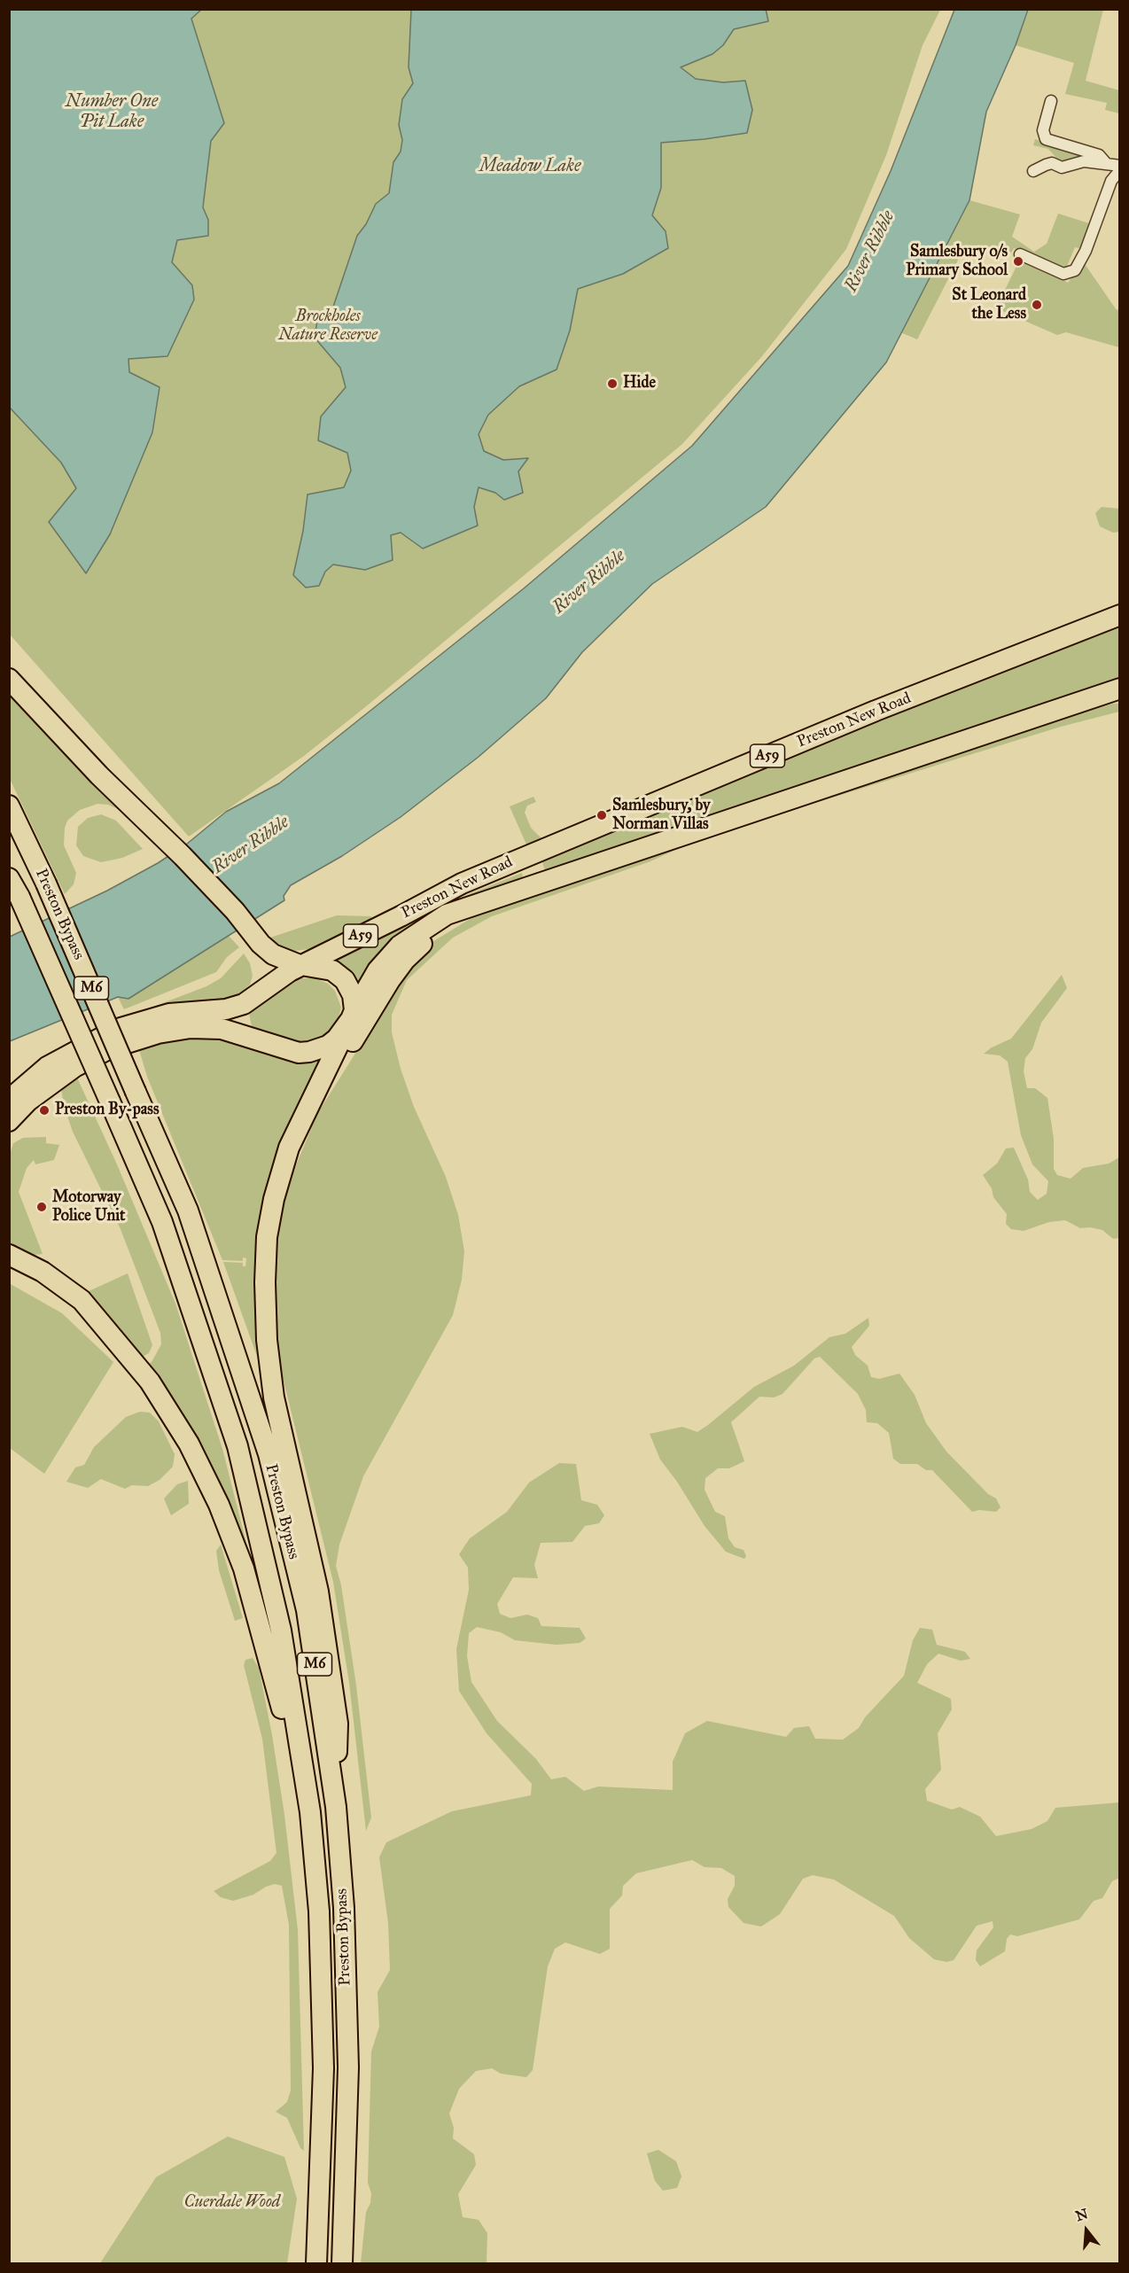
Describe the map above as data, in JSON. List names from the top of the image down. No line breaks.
{"streets":{"highway":["Preston New Road","A59","Preston Bypass","M6"]},"water":["Number One Pit Lake","Meadow Lake","River Ribble"],"parks":["Brockholes Nature Reserve","Cuerdale Wood"],"places":["Samlesbury o/s Primary School","St Leonard the Less","Hide","Samlesbury, by Norman Villas","Preston By-pass","Motorway Police Unit"],"north":"top"}
